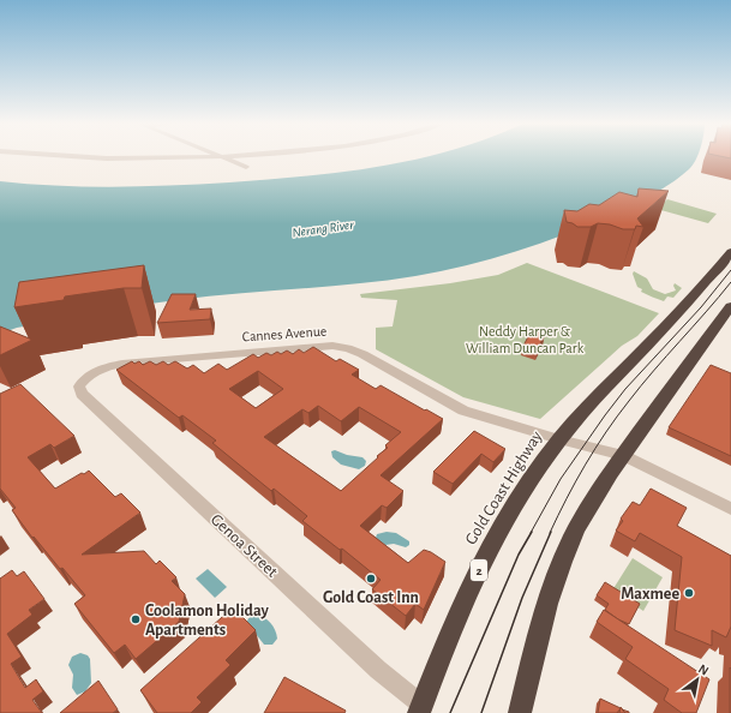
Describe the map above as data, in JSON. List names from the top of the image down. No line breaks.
{"streets":{"highway":["Gold Coast Highway","2"],"street":["Cannes Avenue","Genoa Street"]},"crossings":[["Cannes Avenue","Gold Coast Highway"],["Cannes Avenue","Genoa Street"],["Gold Coast Highway","Genoa Street"]],"water":["Nerang River"],"parks":["Neddy Harper & William Duncan Park"],"places":["Gold Coast Inn","Maxmee","Coolamon Holiday Apartments"],"north":"top right"}
